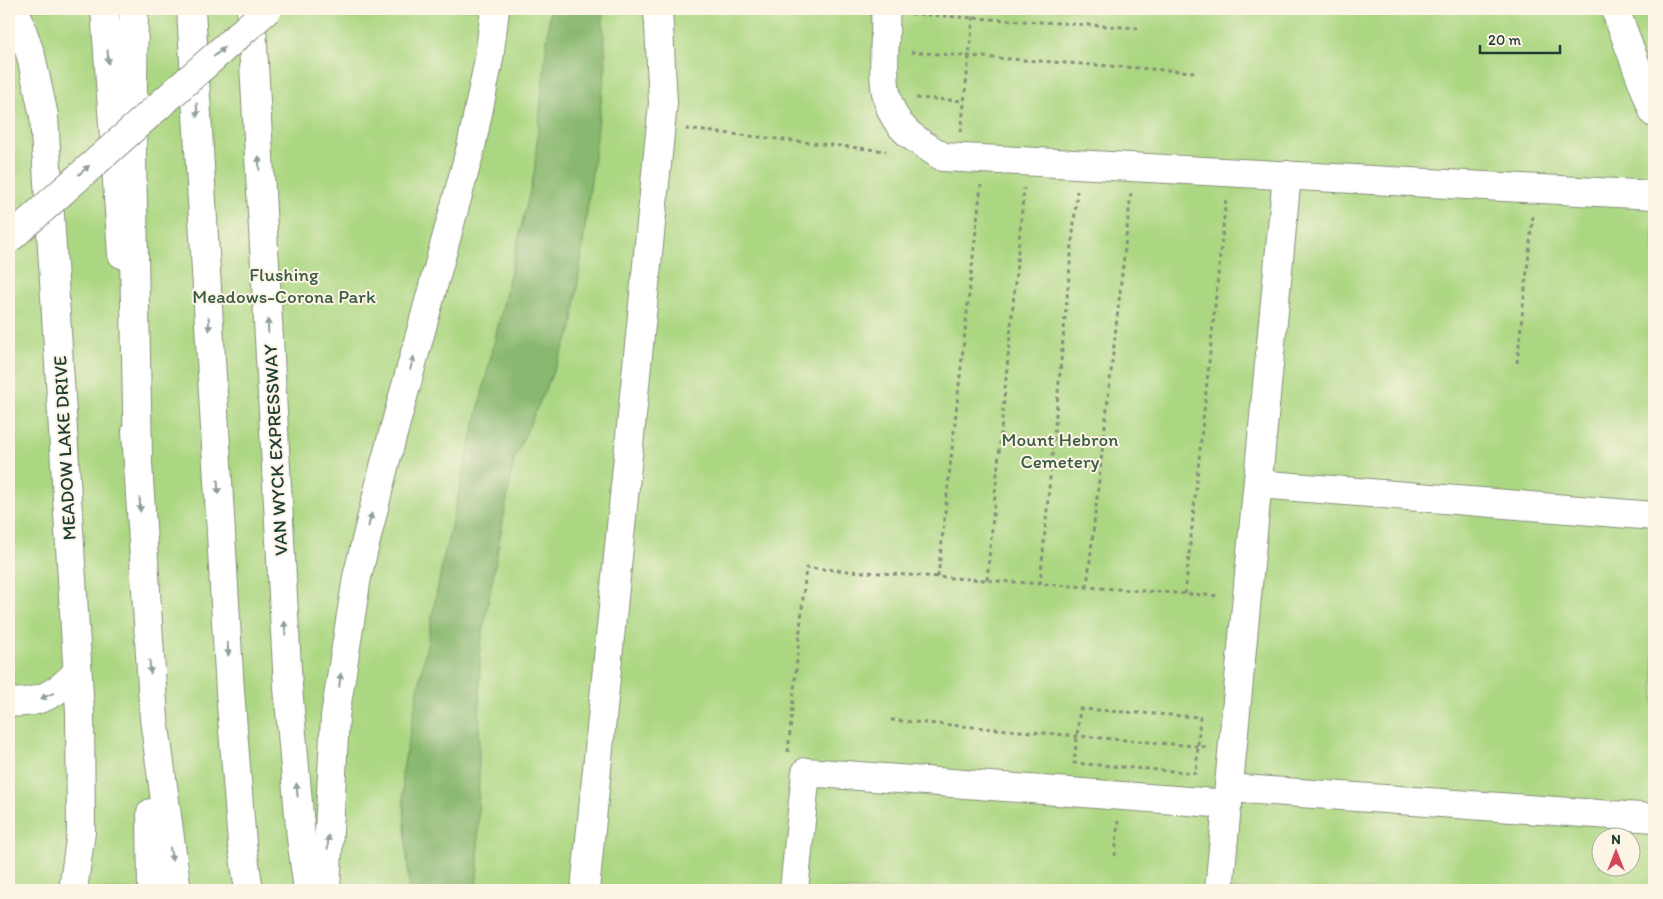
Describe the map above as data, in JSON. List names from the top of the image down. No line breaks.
{"streets":{"main road":["MEADOW LAKE DRIVE","VAN WYCK EXPRESSWAY"]},"parks":["Flushing Meadows-Corona Park","Mount Hebron Cemetery"],"scale_bar":"20 m","north":"top"}
